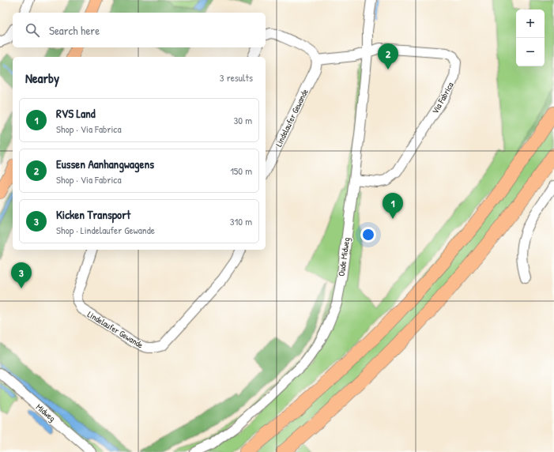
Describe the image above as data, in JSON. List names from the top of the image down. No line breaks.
{"streets":{"street":["Via Fabrica","Lindelaufer Gewande","Oude Midweg","Midweg"]},"crossings":[["Via Fabrica","Oude Midweg"]],"page":{"map_buttons":["+","−"],"search":"Search here","pins":["2","1","3"],"heading":["Nearby","3 results"],"list":[{"mark":"1","name":"RVS Land","note":"Shop · Via Fabrica","value":"30 m"},{"mark":"2","name":"Eussen Aanhangwagens","note":"Shop · Via Fabrica","value":"150 m"},{"mark":"3","name":"Kicken Transport","note":"Shop · Lindelaufer Gewande","value":"310 m"}]}}
